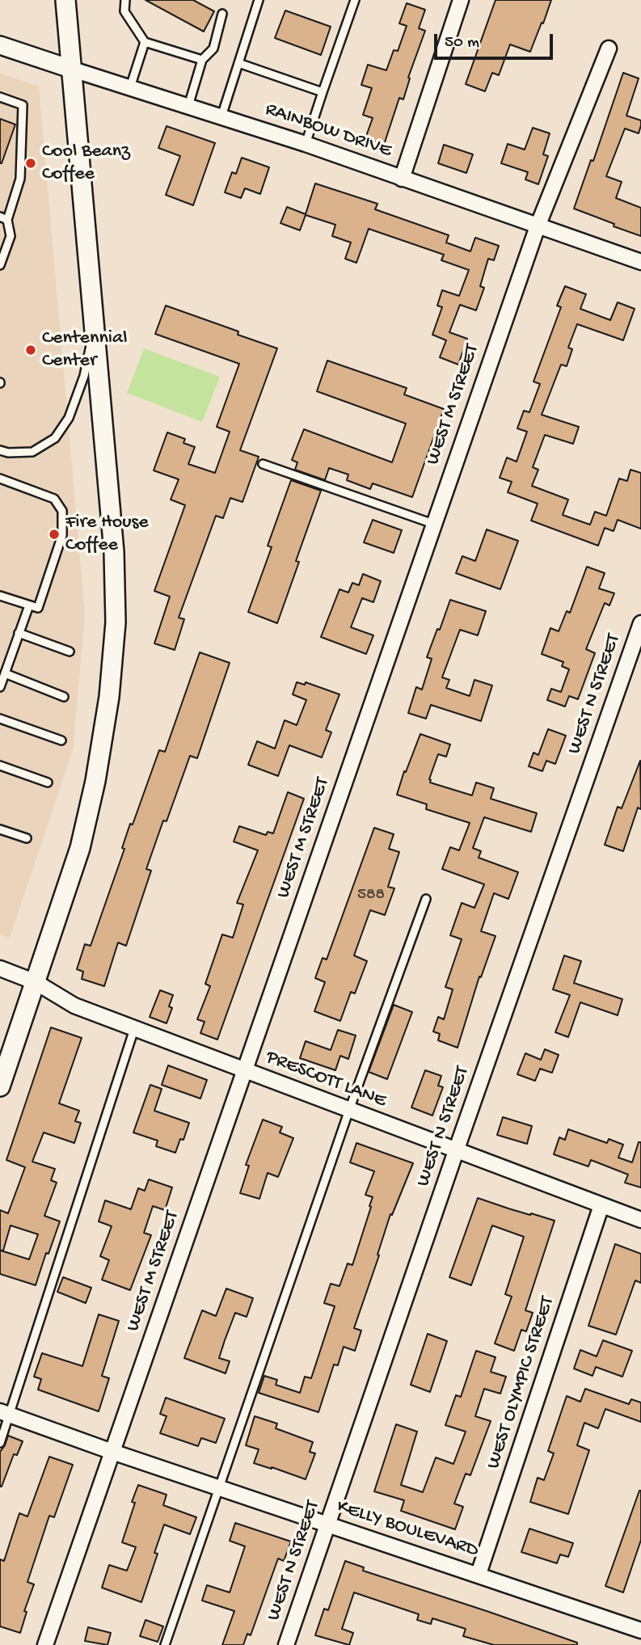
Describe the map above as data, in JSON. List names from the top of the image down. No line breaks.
{"streets":{"street":["RAINBOW DRIVE","WEST M STREET","WEST N STREET","PRESCOTT LANE","WEST OLYMPIC STREET","KELLY BOULEVARD"]},"crossings":[["RAINBOW DRIVE","WEST M STREET"],["WEST M STREET","PRESCOTT LANE"],["WEST M STREET","KELLY BOULEVARD"],["WEST N STREET","PRESCOTT LANE"],["WEST N STREET","KELLY BOULEVARD"],["PRESCOTT LANE","WEST OLYMPIC STREET"],["WEST OLYMPIC STREET","KELLY BOULEVARD"]],"places":["Cool Beanz Coffee","Centennial Center","Fire House Coffee"],"house_numbers":["588"],"scale_bar":"50 m"}
